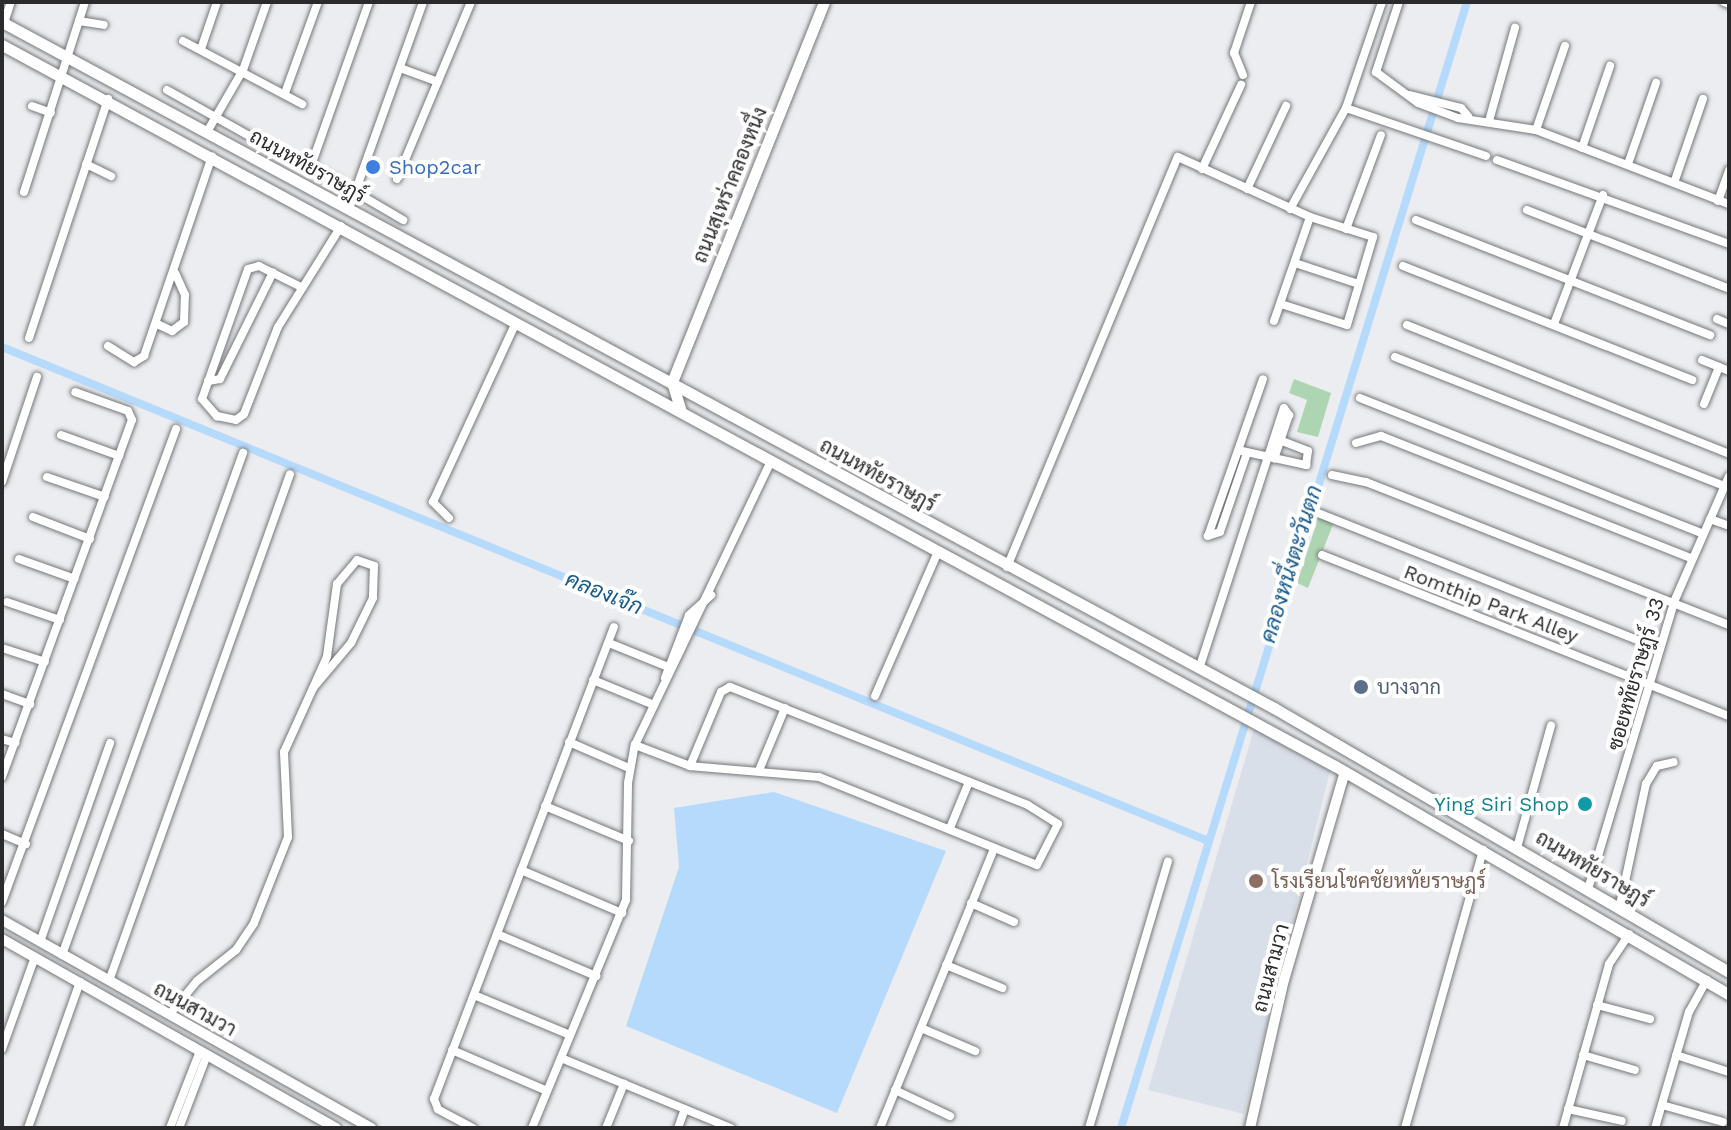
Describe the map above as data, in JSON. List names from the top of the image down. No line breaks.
{"streets":{"main road":["ถนนหทัยราษฎร์","ถนนสุเหร่าคลองหนึ่ง"],"street":["Romthip Park Alley","ซอยหทัยราษฎร์ 33","ถนนสามวา"]},"crossings":[["ถนนหทัยราษฎร์","ถนนสุเหร่าคลองหนึ่ง"],["ถนนหทัยราษฎร์","ซอยหทัยราษฎร์ 33"],["ถนนหทัยราษฎร์","ถนนสามวา"],["Romthip Park Alley","ซอยหทัยราษฎร์ 33"]],"water":["คลองหนึ่งตะวันตก","คลองเจ๊ก"],"places":["Shop2car","บางจาก","Ying Siri Shop","โรงเรียนโชคชัยหทัยราษฎร์"]}
